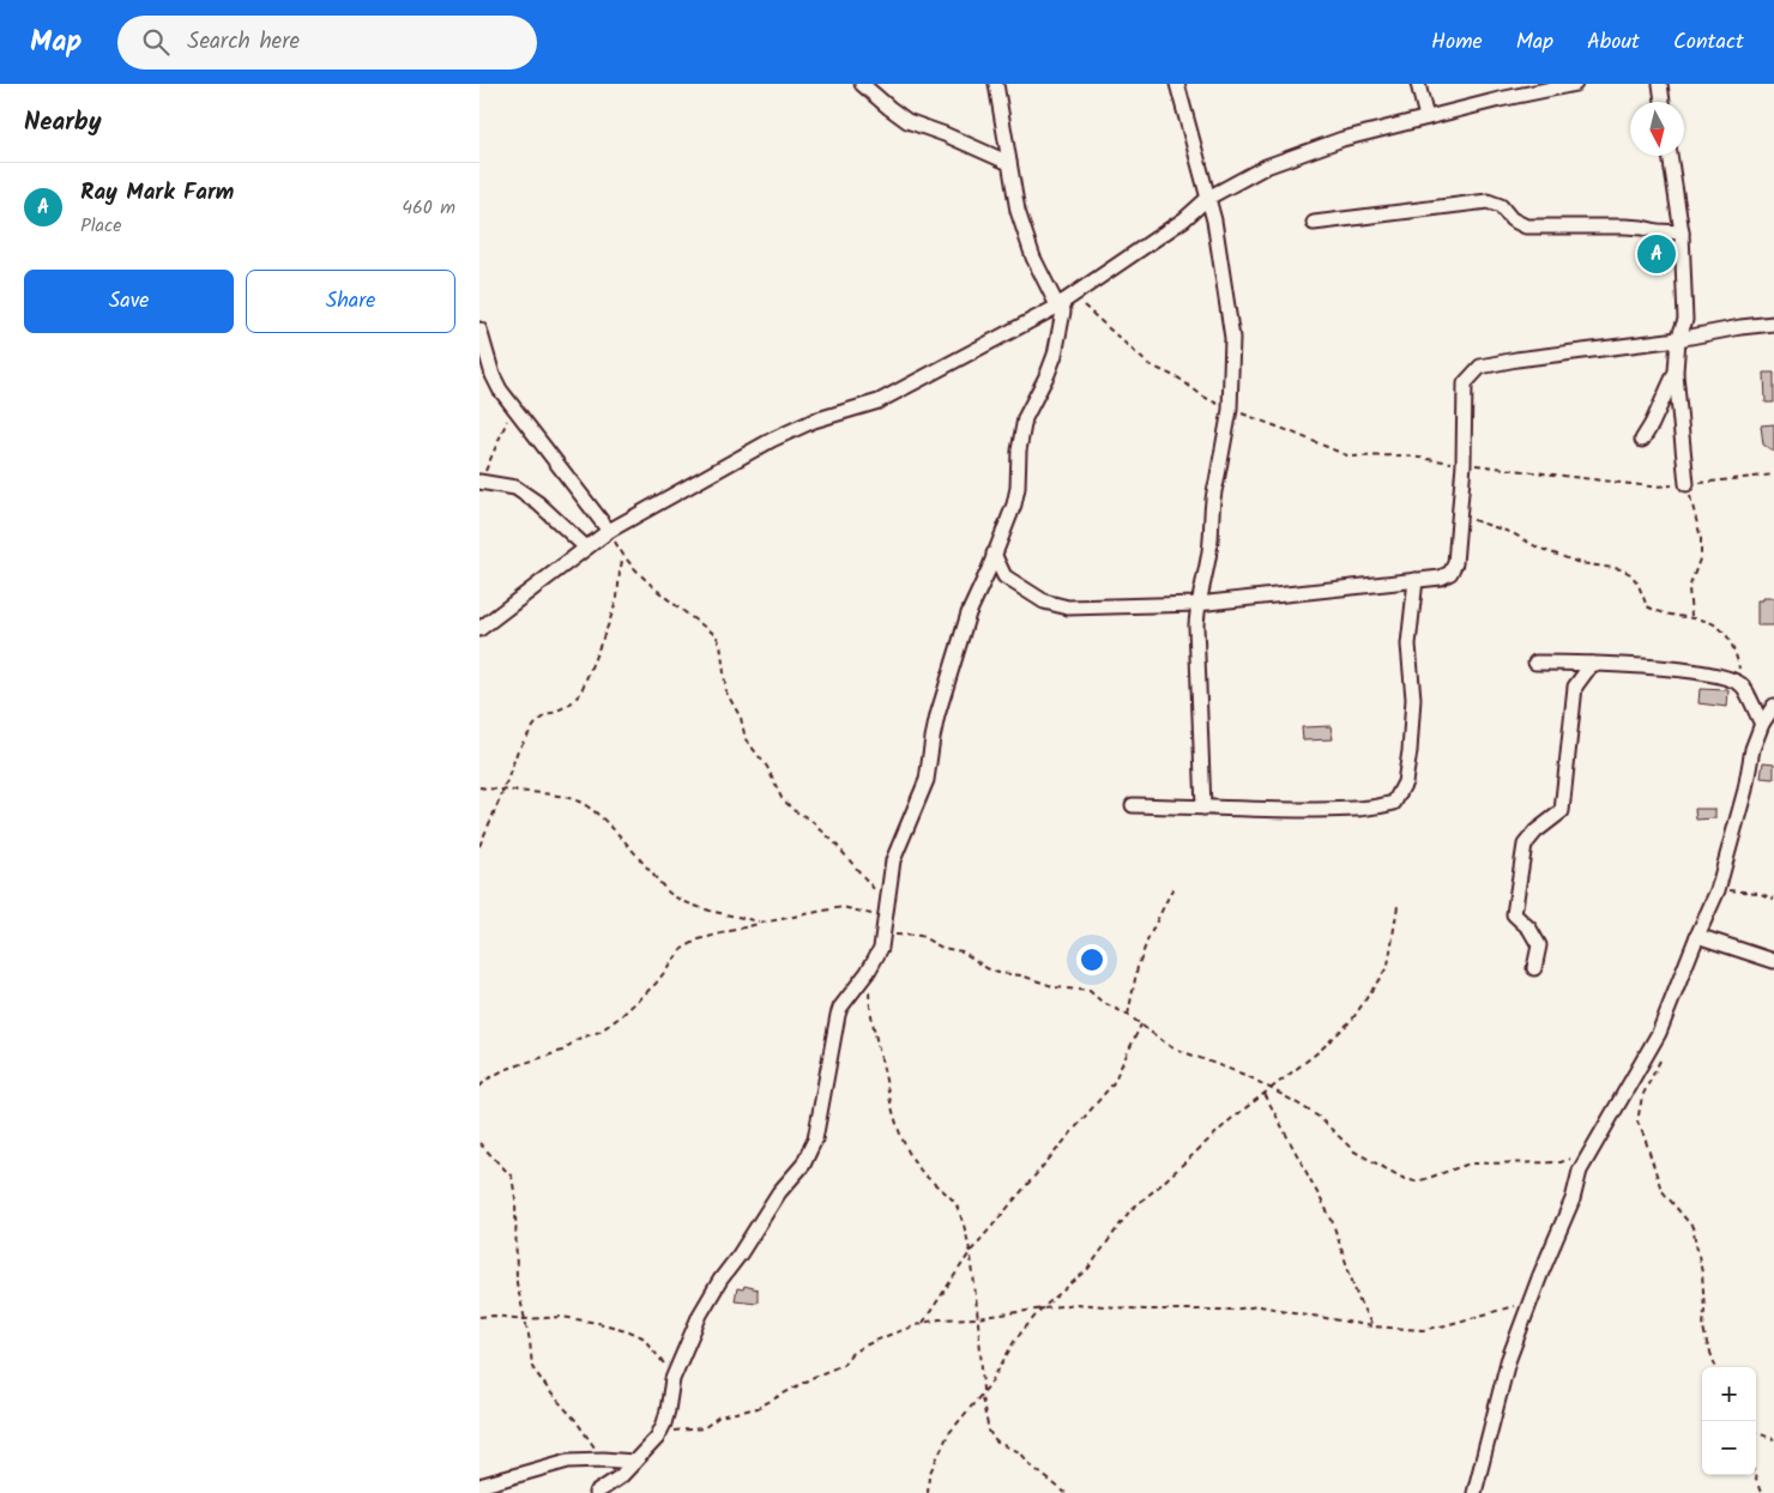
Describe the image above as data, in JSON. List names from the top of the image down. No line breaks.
{"north":"bottom","page":{"header":"Map","search":"Search here","nav":["Home","Map","About","Contact"],"heading":"Nearby","list":[{"mark":"A","name":"Ray Mark Farm","note":"Place","value":"460 m"}],"pins":"A","buttons":["Save","Share"],"map_buttons":["+","−"]}}
